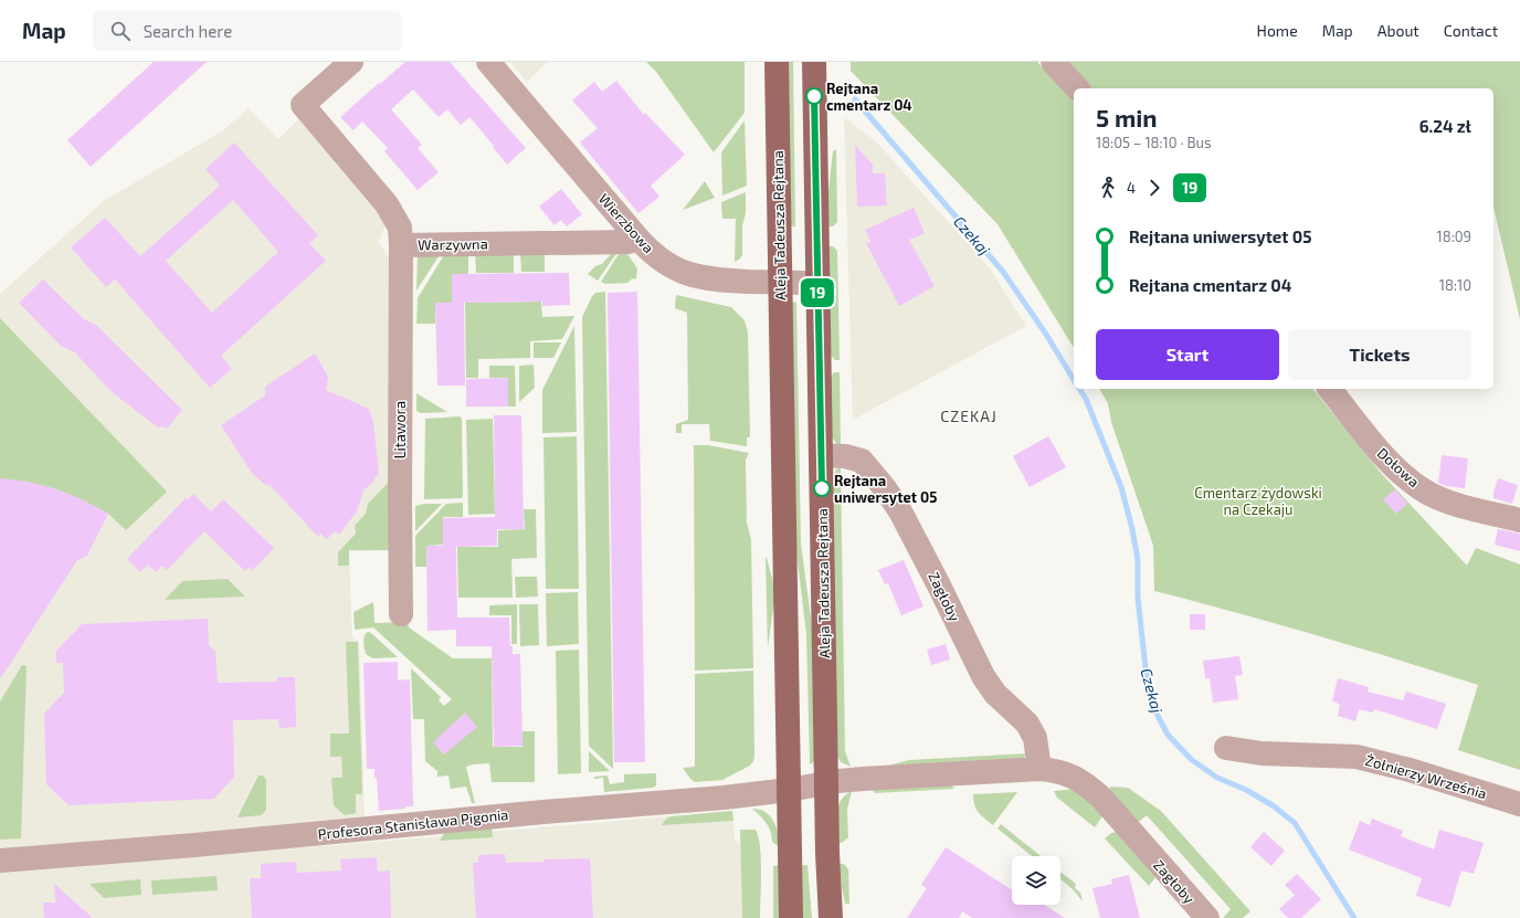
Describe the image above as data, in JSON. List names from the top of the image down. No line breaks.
{"streets":{"main road":["Aleja Tadeusza Rejtana"],"street":["Wierzbowa","Warzywna","Litawora","Dołowa","Zagłoby","Żołnierzy Września","Profesora Stanisława Pigonia"]},"crossings":[["Wierzbowa","Aleja Tadeusza Rejtana"],["Wierzbowa","Warzywna"],["Aleja Tadeusza Rejtana","Zagłoby"],["Aleja Tadeusza Rejtana","Profesora Stanisława Pigonia"],["Warzywna","Litawora"],["Zagłoby","Profesora Stanisława Pigonia"]],"districts":["CZEKAJ"],"water":["Czekaj"],"parks":["Cmentarz żydowski na Czekaju"],"places":["Rejtana cmentarz 04","Rejtana uniwersytet 05"],"lines":["bus line 19"],"page":{"header":"Map","search":"Search here","nav":["Home","Map","About","Contact"],"on_map":"19","heading":["5 min","18:05 – 18:10 · Bus","6.24 zł"],"legs":["4","19"],"list":[{"name":"Rejtana uniwersytet 05","value":"18:09"},{"name":"Rejtana cmentarz 04","value":"18:10"}],"buttons":["Start","Tickets"]}}
